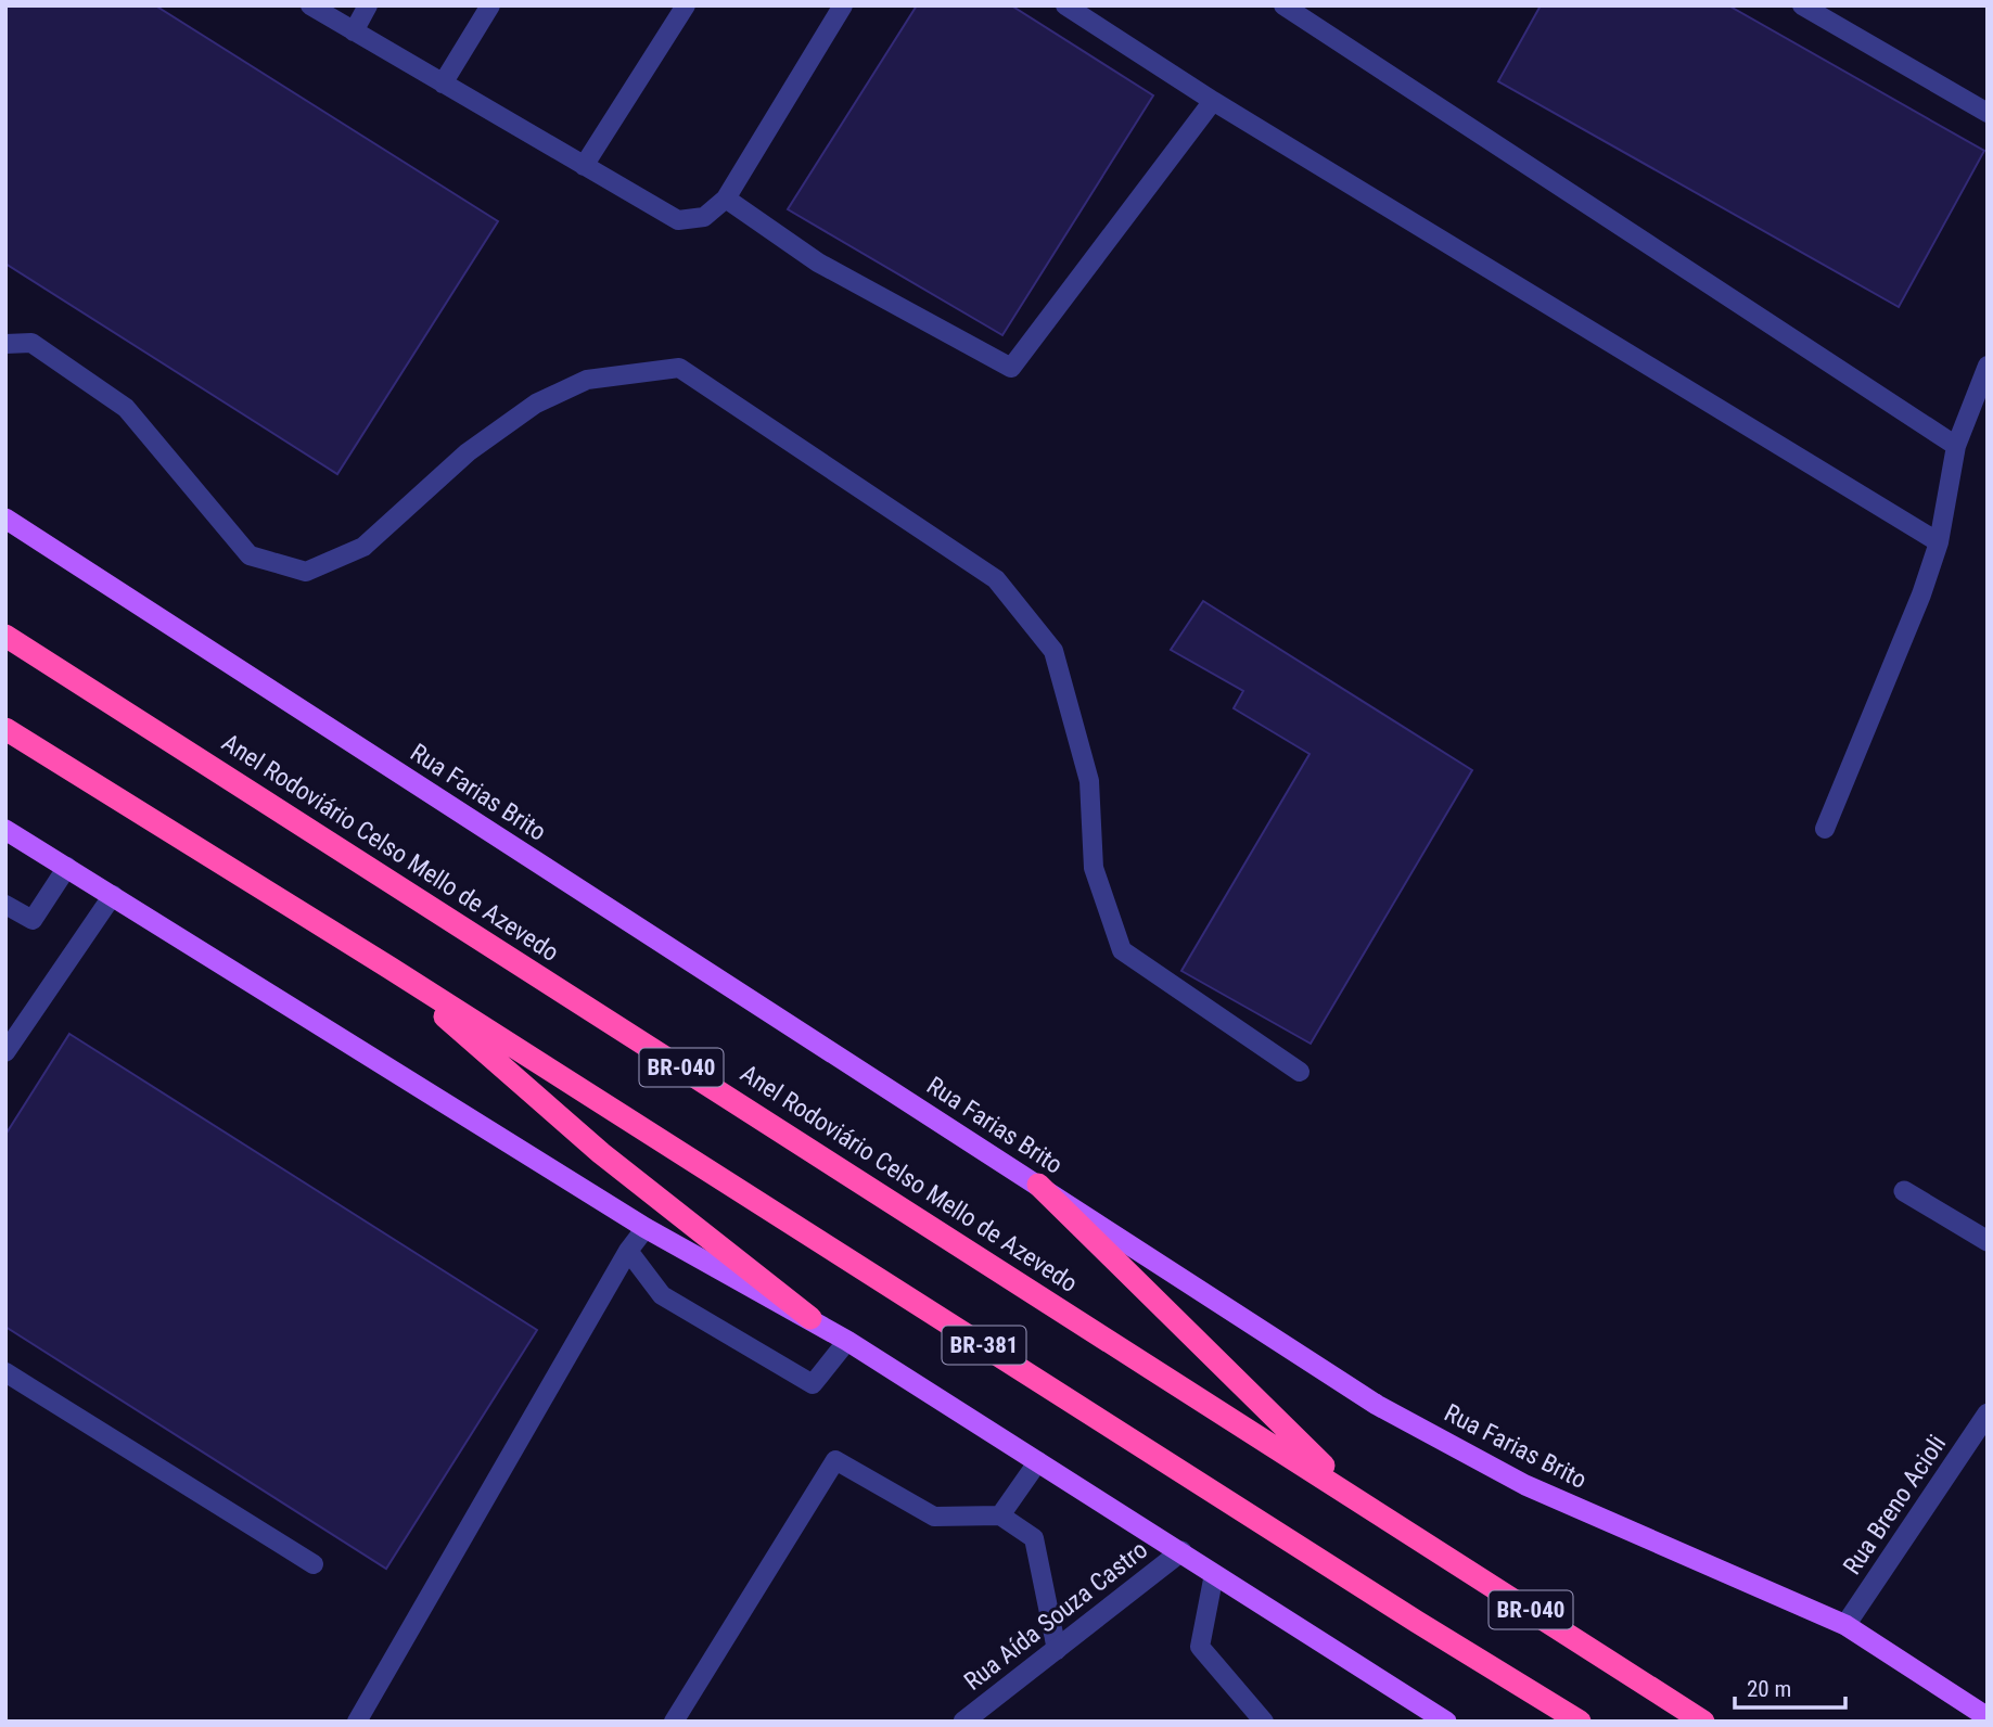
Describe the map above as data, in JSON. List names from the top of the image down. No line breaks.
{"streets":{"highway":["Anel Rodoviário Celso Mello de Azevedo","BR-040","BR-381"],"main road":["Rua Farias Brito"],"street":["Rua Breno Acioli","Rua Aída Souza Castro"]},"crossings":[["Rua Farias Brito","Rua Breno Acioli"]],"scale_bar":"20 m"}
